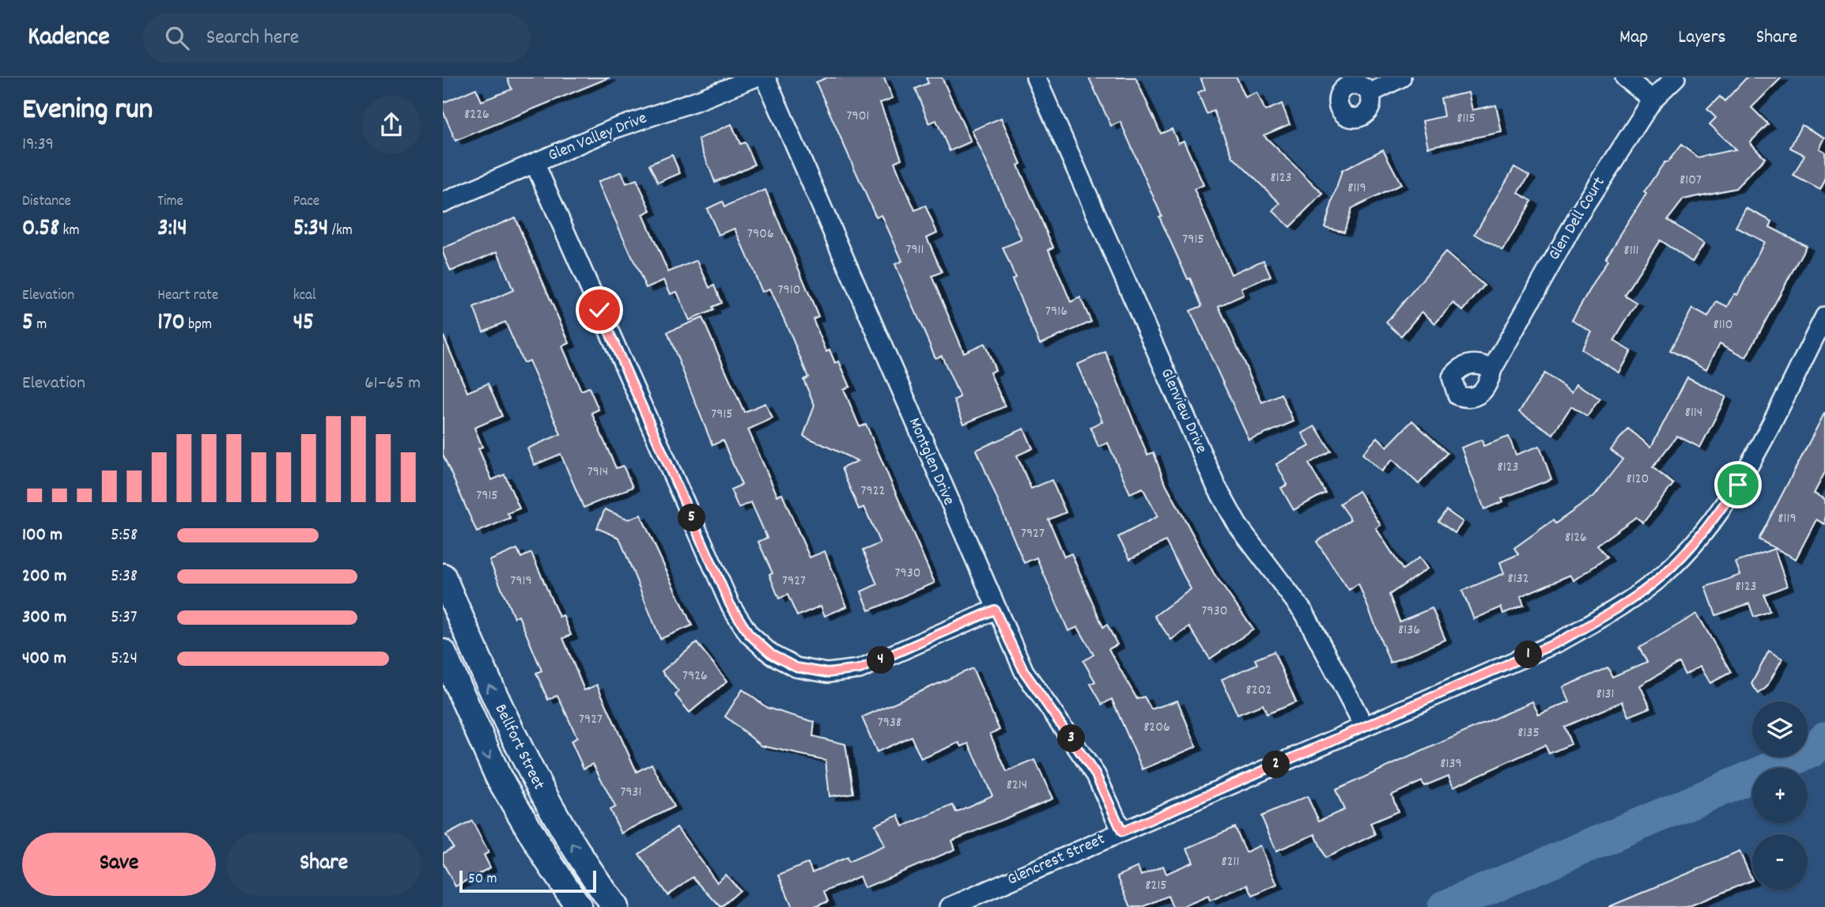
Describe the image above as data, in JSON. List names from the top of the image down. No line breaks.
{"streets":{"main road":["Bellfort Street"],"street":["Glen Valley Drive","Glen Dell Court","Glenview Drive","Montglen Drive","Glencrest Street"]},"crossings":[["Glenview Drive","Glencrest Street"],["Montglen Drive","Glencrest Street"]],"house_numbers":["8226","7901","8115","8123","8107","8119","7906","7915","7911","8111","7910","7916","8110","8114","7915","8123","7914","8120","7922","7915","8119","7927","8126","7930","8132","7919","7927","8123","7930","8136","7926","8202","8131","7927","7938","8206","8135","8139","8214","7931","8211","8215"],"scale_bar":"50 m","page":{"header":"Kadence","search":"Search here","nav":["Map","Layers","Share"],"heading":["Evening run","19:39"],"stats":[["Distance","0.58 km"],["Time","3:14"],["Pace","5:34 /km"],["Elevation","5 m"],["Heart rate","170 bpm"],["kcal","45"]],"chart":["Elevation","61–65 m"],"pins":["5","1","4","3","2"],"list":[{"name":"100 m","note":"5:58"},{"name":"200 m","note":"5:38"},{"name":"300 m","note":"5:37"},{"name":"400 m","note":"5:24"}],"map_buttons":["+","−"],"buttons":["Save","Share"],"scale":"50 m"}}
